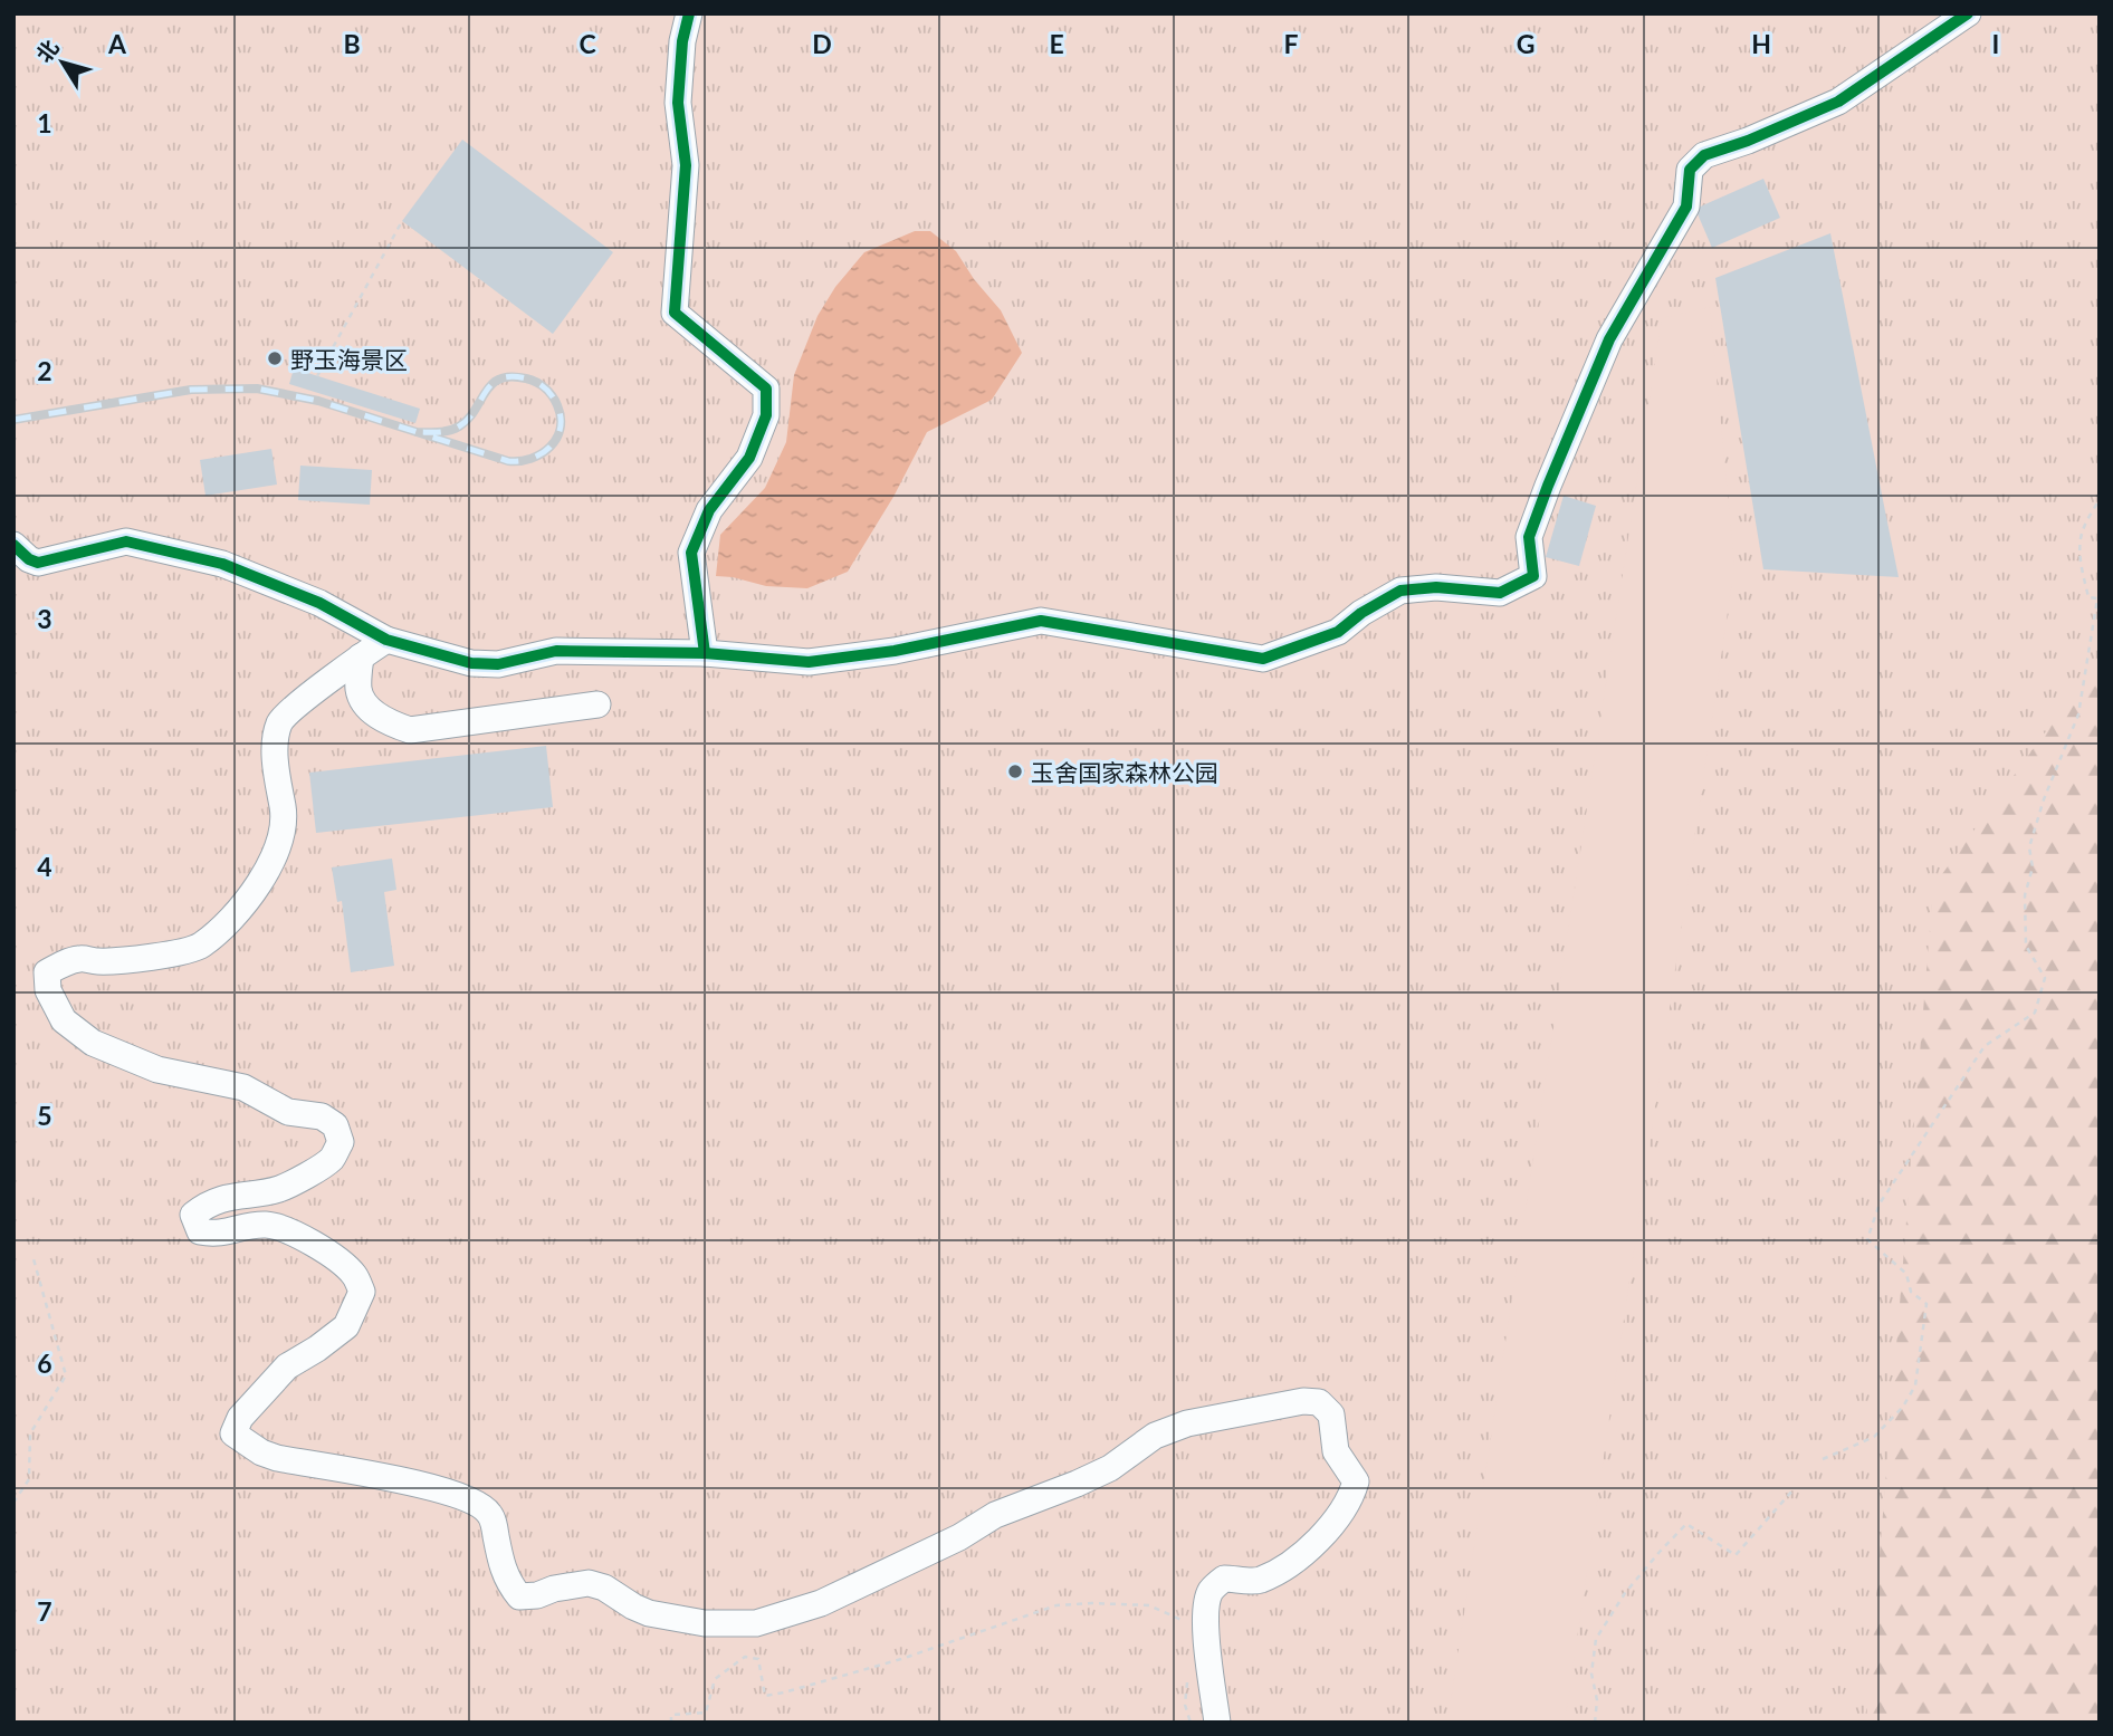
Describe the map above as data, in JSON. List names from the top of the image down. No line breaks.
{"places":["野玉海景区","玉舍国家森林公园"],"north":"top left","grid":{"columns":["A","B","C","D","E","F","G","H","I"],"rows":["1","2","3","4","5","6","7"]}}
